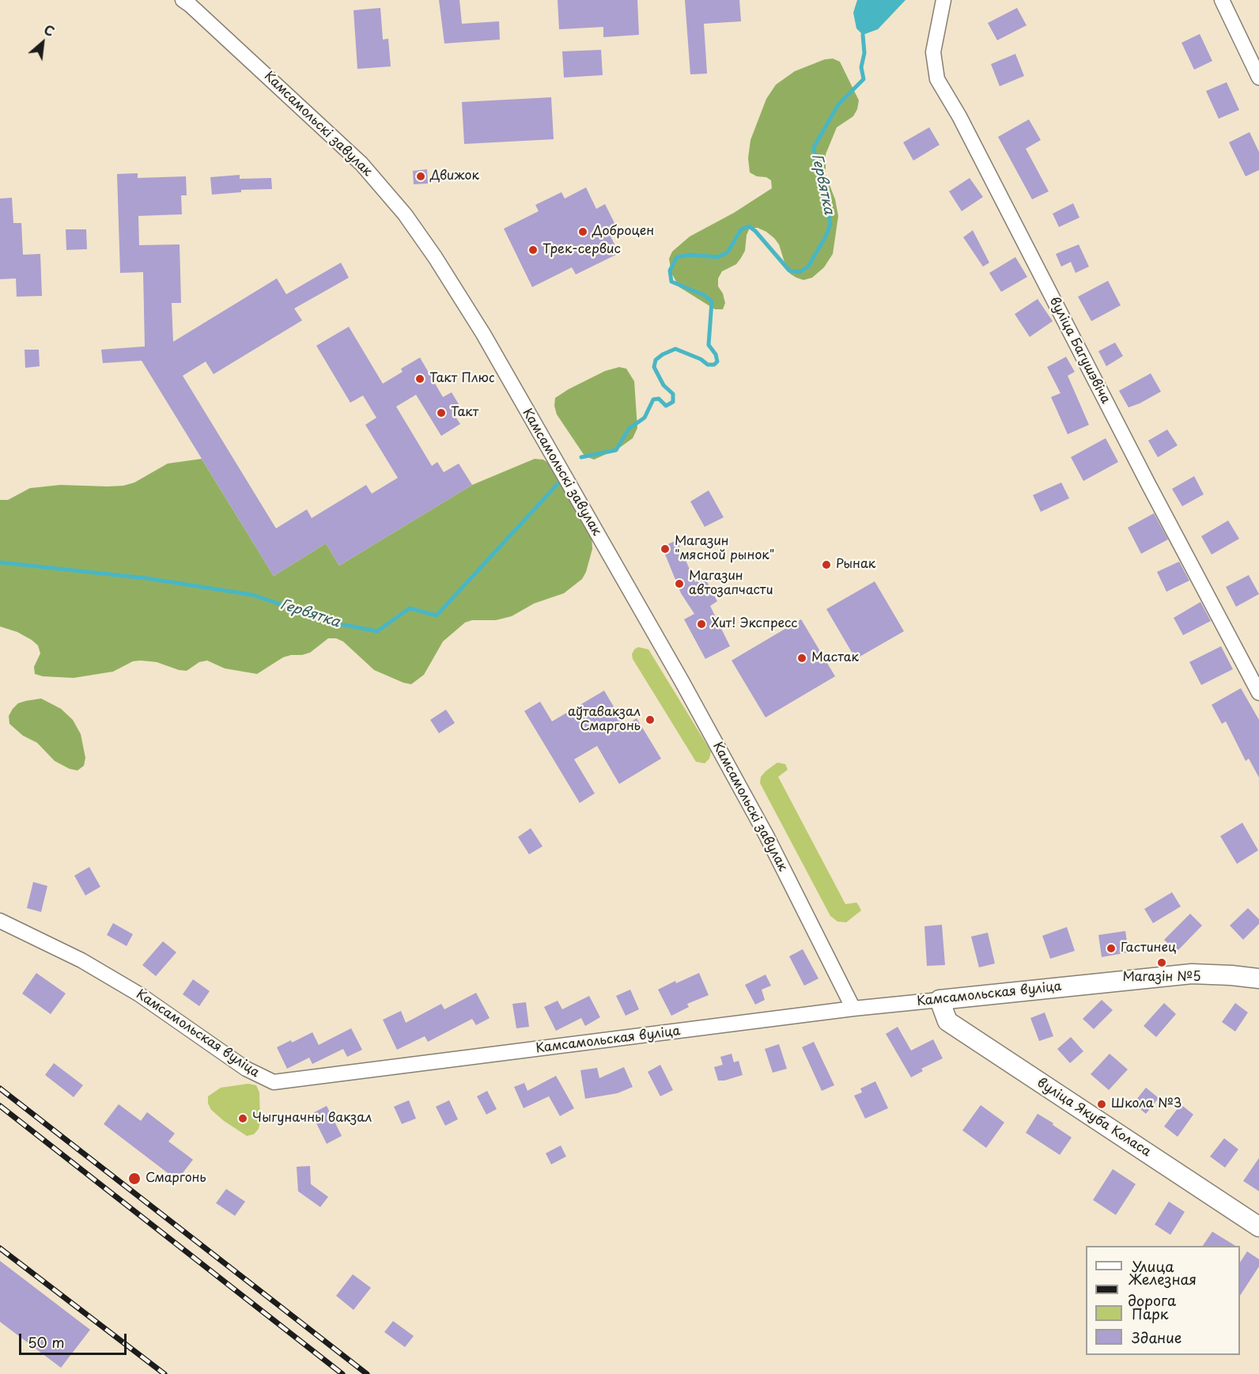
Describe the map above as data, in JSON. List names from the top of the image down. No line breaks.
{"streets":{"main road":["Камсамольская вуліца","вуліца Якуба Коласа"],"street":["Камсамольскі завулак","вуліца Багушэвіча"]},"crossings":[["Камсамольскі завулак","Камсамольская вуліца"],["Камсамольская вуліца","вуліца Якуба Коласа"]],"water":["Гервятка"],"places":["Движок","Доброцен","Трек-сервис","Такт Плюс","Такт","Магазин \"мясной рынок\"","Рынак","Магазин автозапчасти","Хит! Экспресс","Мастак","аўтавакзал Смаргонь","Гастинец","Магазін №5","Школа №3","Чыгуначны вакзал","Смаргонь"],"legend":["Улица","Железная дорога","Парк","Здание"],"scale_bar":"50 m","north":"top right"}
